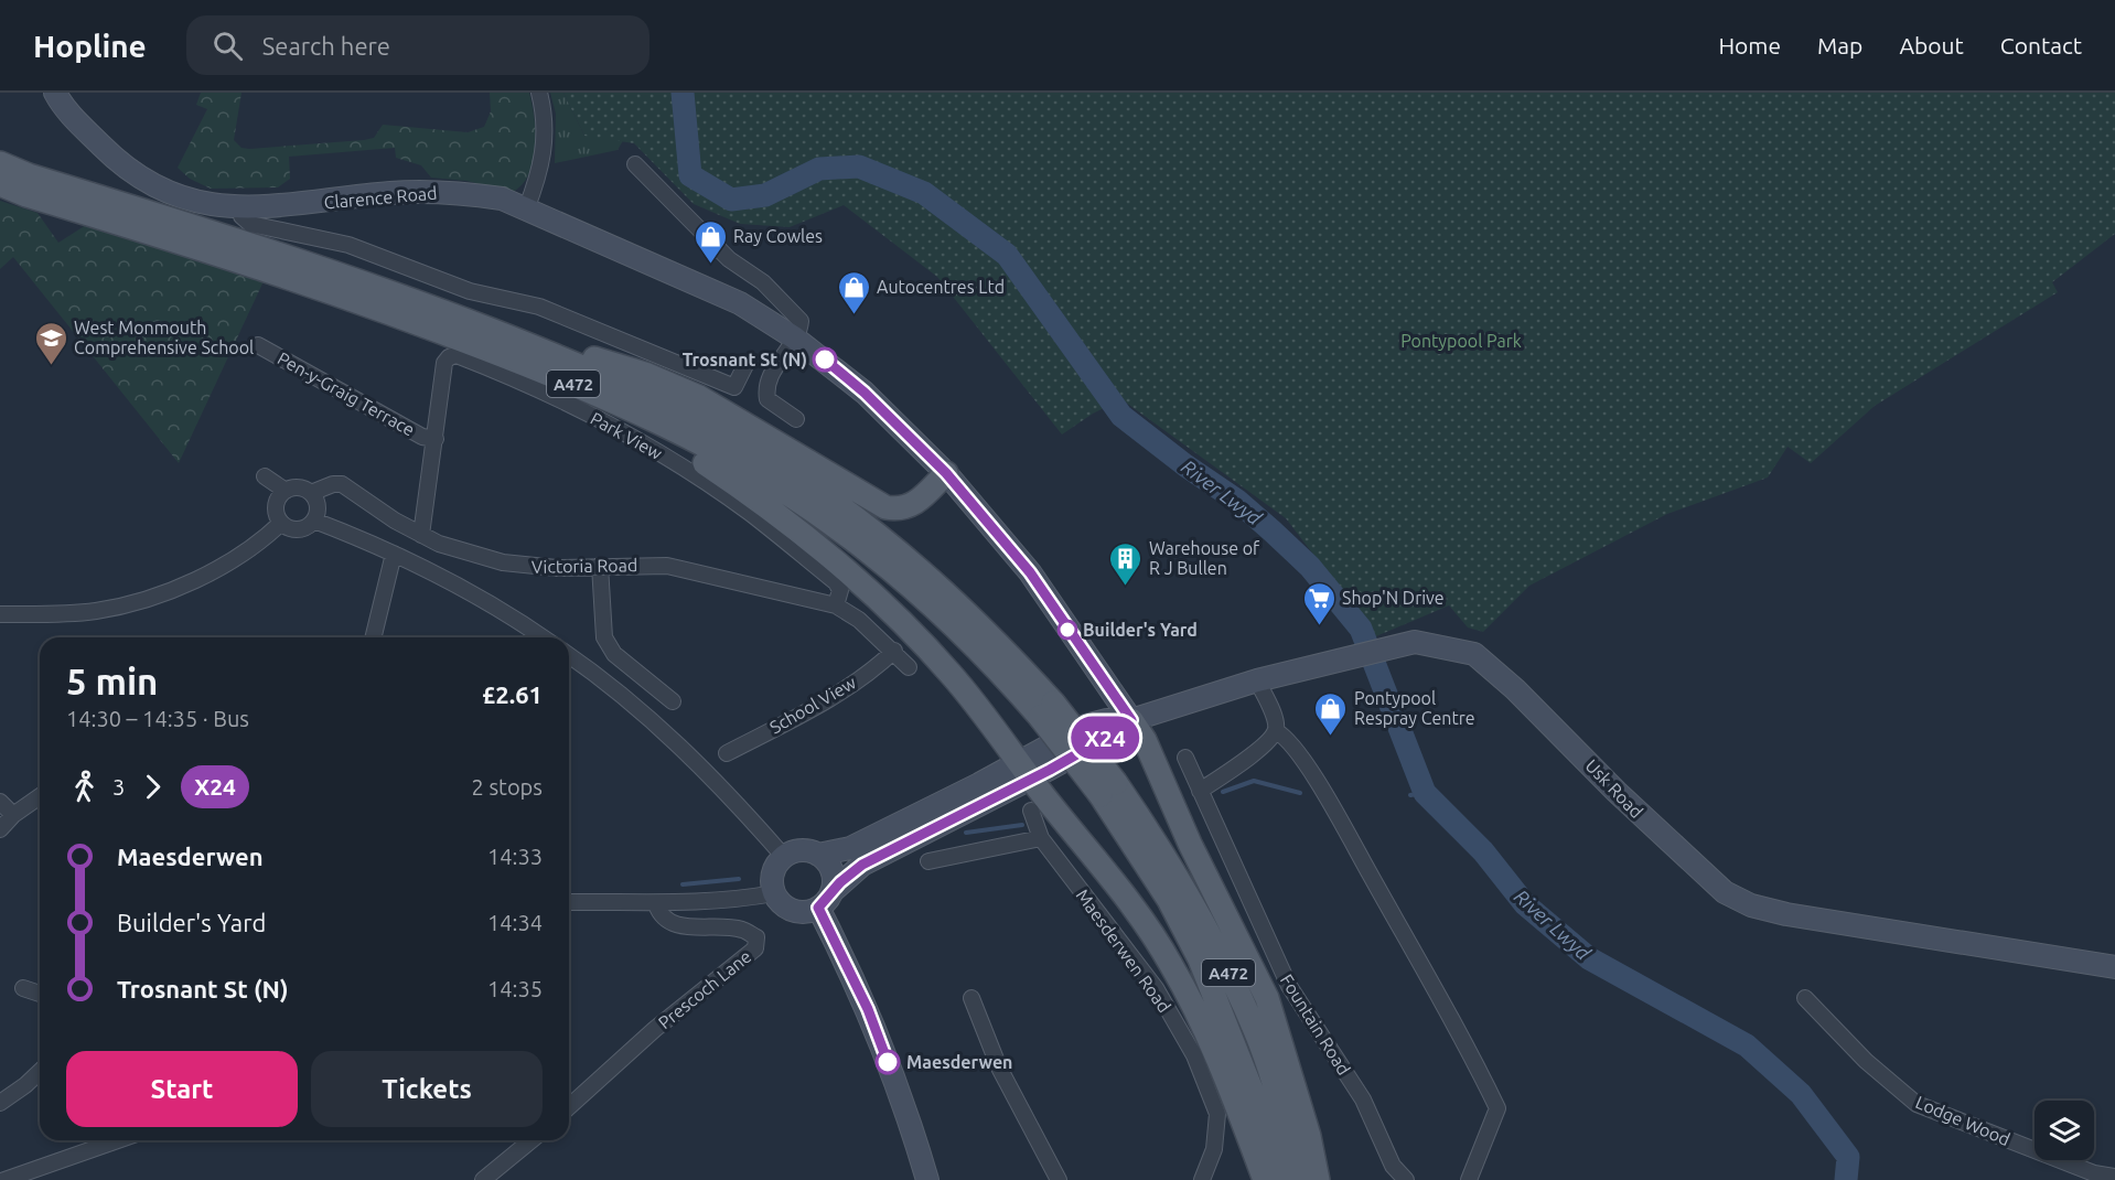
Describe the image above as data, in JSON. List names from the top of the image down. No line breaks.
{"streets":{"main road":["A472"],"street":["Clarence Road","Pen-y-Graig Terrace","Park View","Victoria Road","School View","Usk Road","Maesderwen Road","Prescoch Lane","Fountain Road","Lodge Wood"]},"crossings":[["Clarence Road","Usk Road"],["Pen-y-Graig Terrace","Park View"],["Park View","Victoria Road"]],"water":["River Lwyd"],"parks":["Pontypool Park"],"places":{"shop":["Ray Cowles","Autocentres Ltd","Pontypool Respray Centre"],"other":["Trosnant St (N)","Builder's Yard","Maesderwen"],"school or university":["West Monmouth Comprehensive School"],"building":["Warehouse of R J Bullen"],"supermarket":["Shop'N Drive"]},"lines":["bus line X24"],"page":{"header":"Hopline","search":"Search here","nav":["Home","Map","About","Contact"],"on_map":"X24","heading":["5 min","14:30 – 14:35 · Bus","£2.61"],"legs":["3","X24","2 stops"],"list":[{"name":"Maesderwen","value":"14:33"},{"name":"Builder's Yard","value":"14:34"},{"name":"Trosnant St (N)","value":"14:35"}],"buttons":["Start","Tickets"]}}
